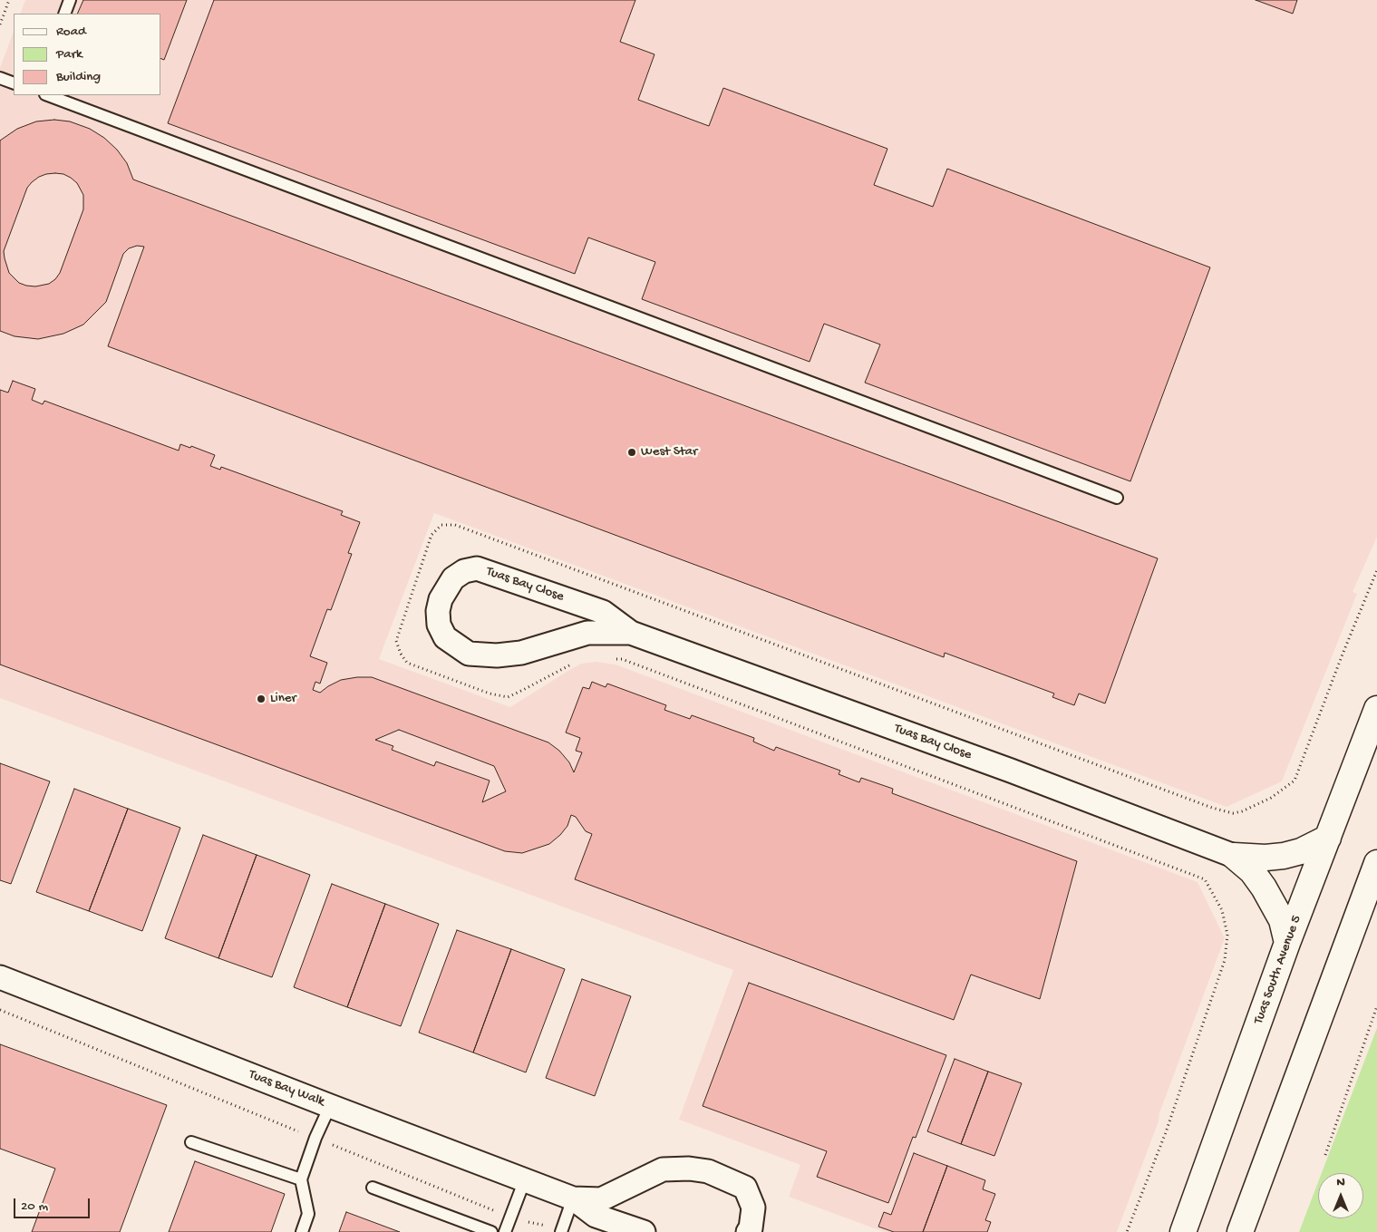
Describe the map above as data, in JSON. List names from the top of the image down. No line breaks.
{"streets":{"street":["Tuas Bay Close","Tuas South Avenue 5","Tuas Bay Walk"]},"places":["West Star","Liner"],"legend":["Road","Park","Building"],"scale_bar":"20 m","north":"top"}
